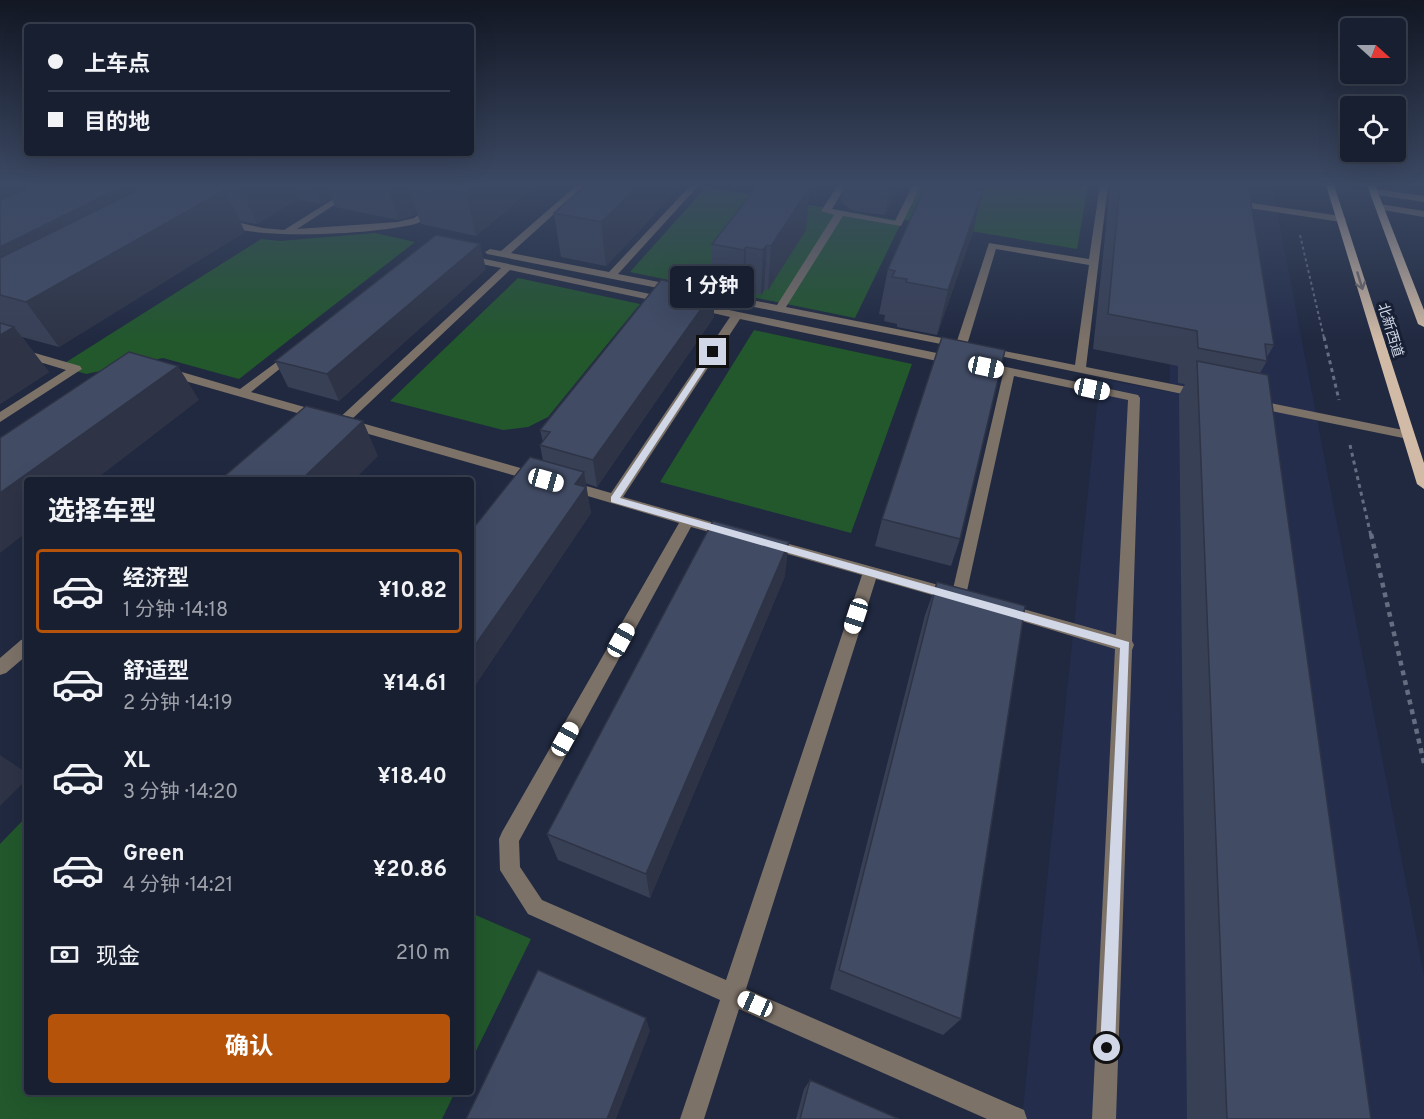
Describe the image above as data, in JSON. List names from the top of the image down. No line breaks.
{"streets":{"main road":["北新西道"]},"north":"right","page":{"banner":["上车点","目的地"],"bubble":"1 分钟","heading":"选择车型","list":[{"name":"经济型","note":"1 分钟 · 14:18","value":"¥10.82"},{"name":"舒适型","note":"2 分钟 · 14:19","value":"¥14.61"},{"name":"XL","note":"3 分钟 · 14:20","value":"¥18.40"},{"name":"Green","note":"4 分钟 · 14:21","value":"¥20.86"}],"pay":["现金","210 m"],"buttons":"确认"}}
